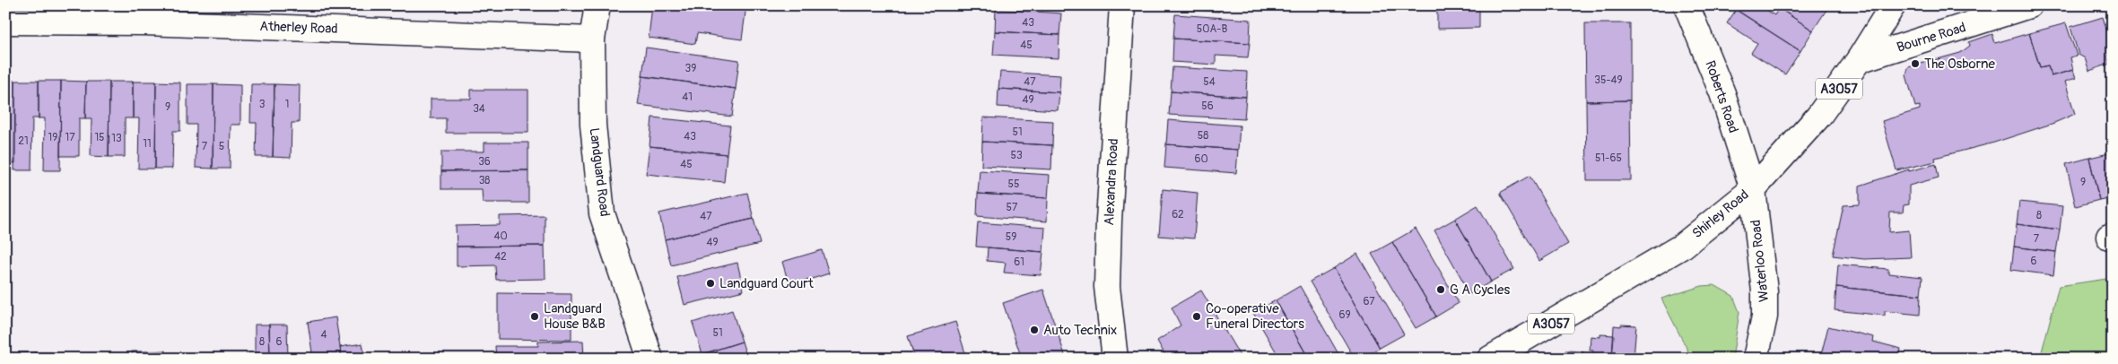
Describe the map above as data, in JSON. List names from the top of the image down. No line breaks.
{"streets":{"street":["Atherley Road","Bourne Road","A3057","Roberts Road","Landguard Road","Alexandra Road","Shirley Road","Waterloo Road"]},"crossings":[["Atherley Road","Landguard Road"],["Bourne Road","Shirley Road"],["Roberts Road","Shirley Road"],["Roberts Road","Waterloo Road"],["Shirley Road","Waterloo Road"]],"places":["The Osborne","Landguard Court","G A Cycles","Landguard House B&B","Co-operative Funeral Directors","Auto Technix"],"house_numbers":["43","50A-B","45","39","35-49","47","54","41","49","3","1","56","9","34","51","58","43","19","17","15","13","21","11","7","5","53","51-65","60","36","45","38","9","55","57","62","8","47","40","59","7","49","42","6","61","67","69","51","4","8","6"]}
